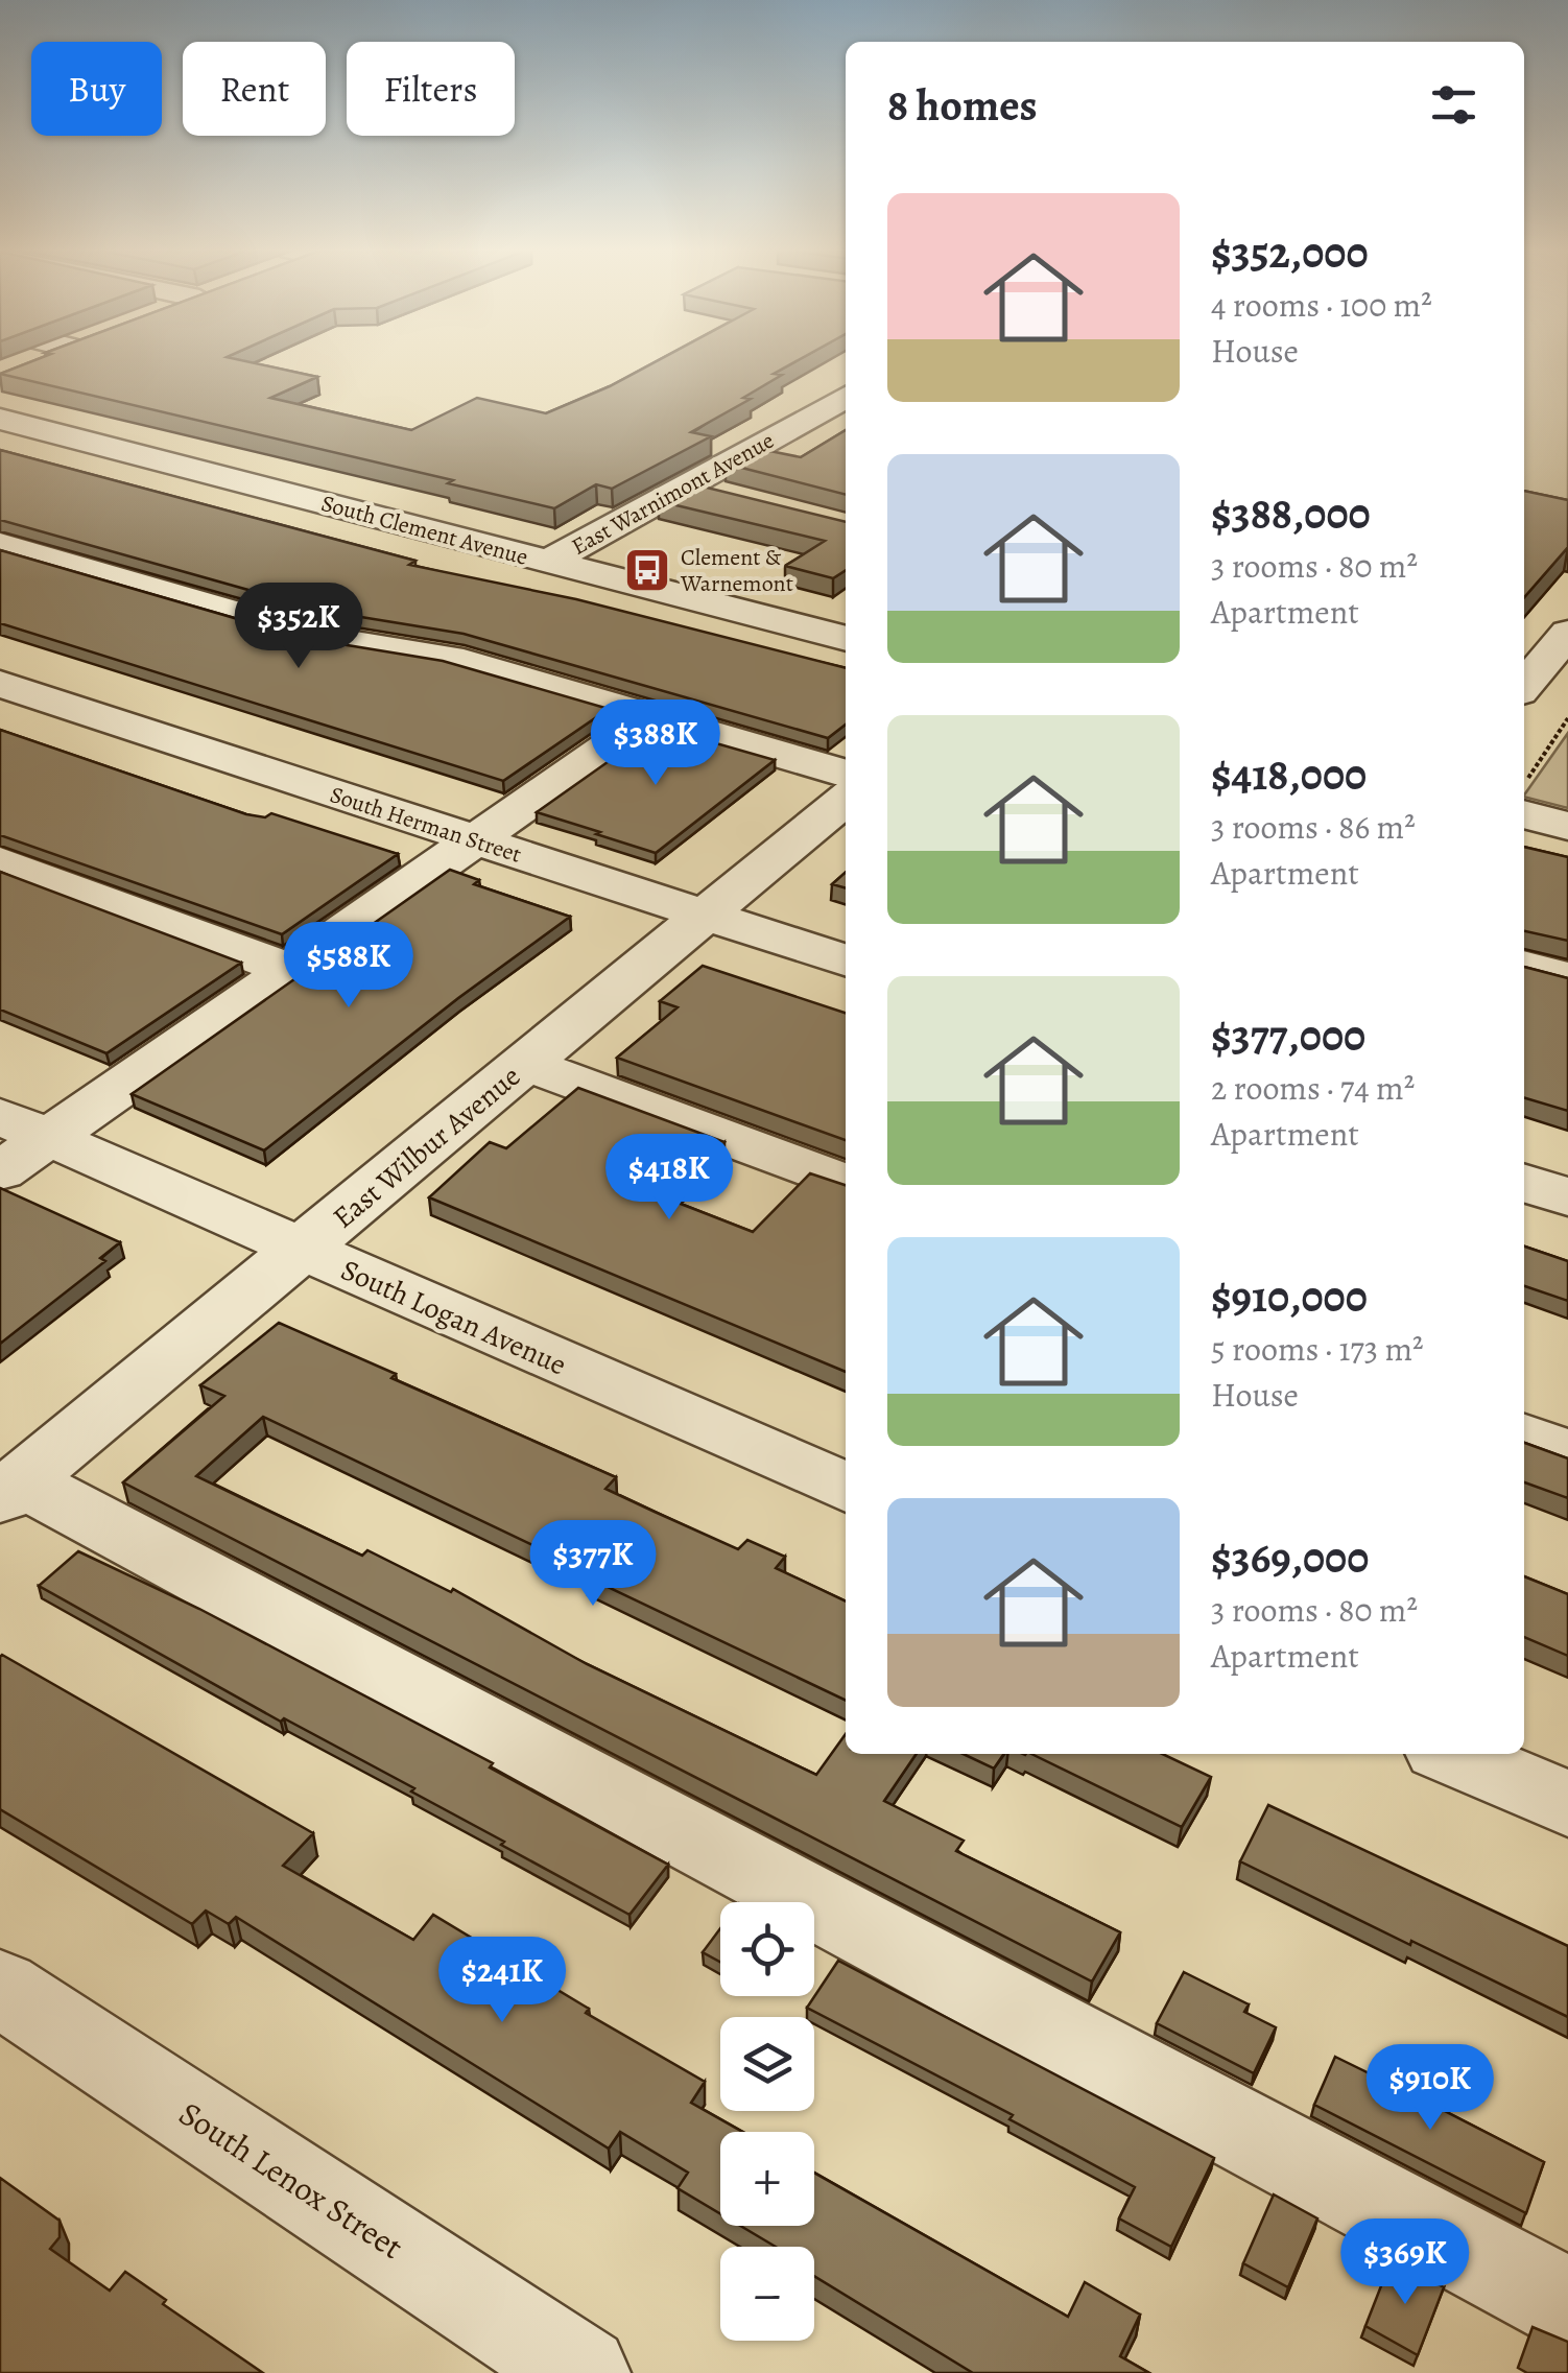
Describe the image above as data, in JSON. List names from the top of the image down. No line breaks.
{"streets":{"street":["East Warnimont Avenue","South Clement Avenue","South Herman Street","East Wilbur Avenue","South Logan Avenue","South Lenox Street"]},"crossings":[["East Warnimont Avenue","South Clement Avenue"],["South Herman Street","East Wilbur Avenue"],["East Wilbur Avenue","South Logan Avenue"]],"places":{"bus stop":["Clement & Warnemont"]},"page":{"chip":["Buy","Rent","Filters"],"heading":"8 homes","list":[{"name":"$352,000","note":"4 rooms · 100 m² · House"},{"name":"$388,000","note":"3 rooms · 80 m² · Apartment"},{"name":"$418,000","note":"3 rooms · 86 m² · Apartment"},{"name":"$377,000","note":"2 rooms · 74 m² · Apartment"},{"name":"$910,000","note":"5 rooms · 173 m² · House"},{"name":"$369,000","note":"3 rooms · 80 m² · Apartment"}],"price":["$352K","$388K","$588K","$418K","$377K","$241K","$910K","$369K"],"map_buttons":["+","−"]}}
